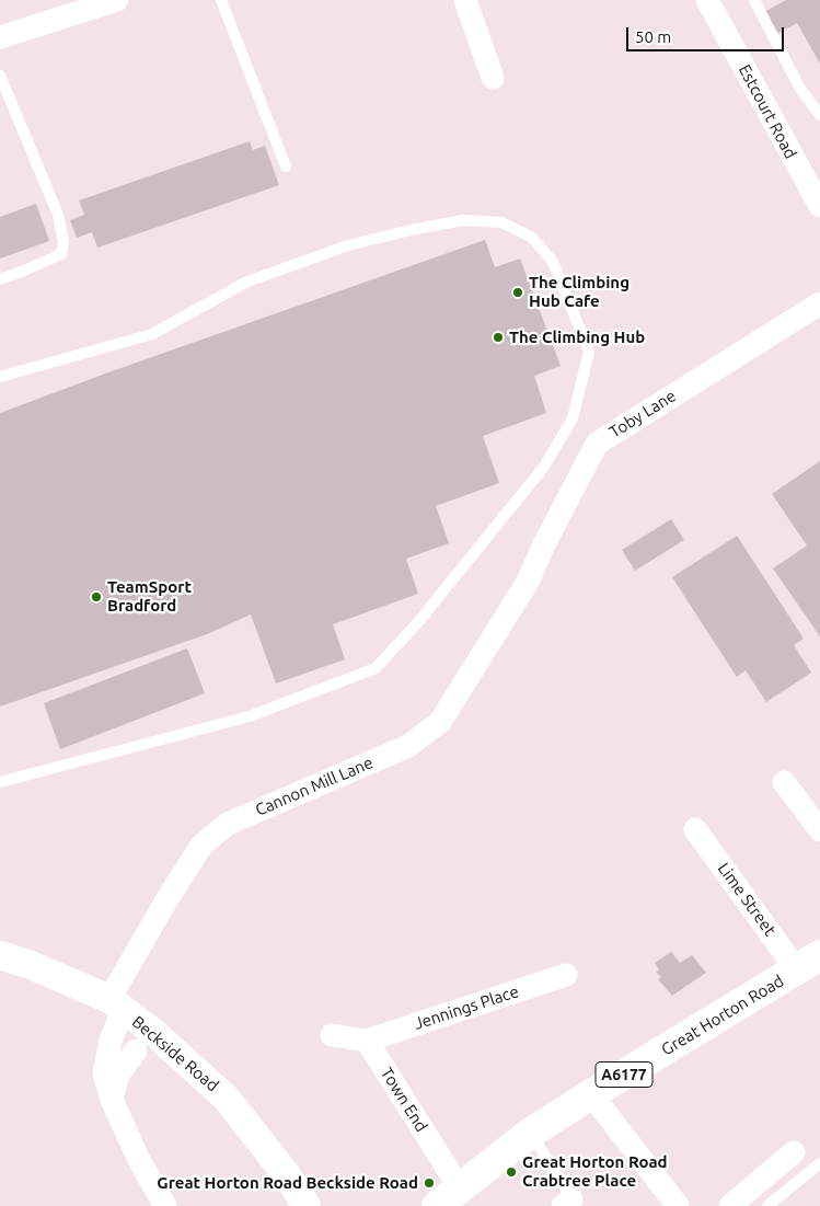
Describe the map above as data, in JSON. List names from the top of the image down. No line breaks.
{"streets":{"main road":["Great Horton Road","A6177"],"street":["Estcourt Road","Toby Lane","Cannon Mill Lane","Lime Street","Jennings Place","Beckside Road","Town End"]},"crossings":[["Toby Lane","Cannon Mill Lane"],["Cannon Mill Lane","Beckside Road"],["Lime Street","Great Horton Road"],["Jennings Place","Town End"],["Great Horton Road","Town End"]],"places":["The Climbing Hub Cafe","The Climbing Hub","TeamSport Bradford","Great Horton Road Crabtree Place","Great Horton Road Beckside Road"],"scale_bar":"50 m"}
